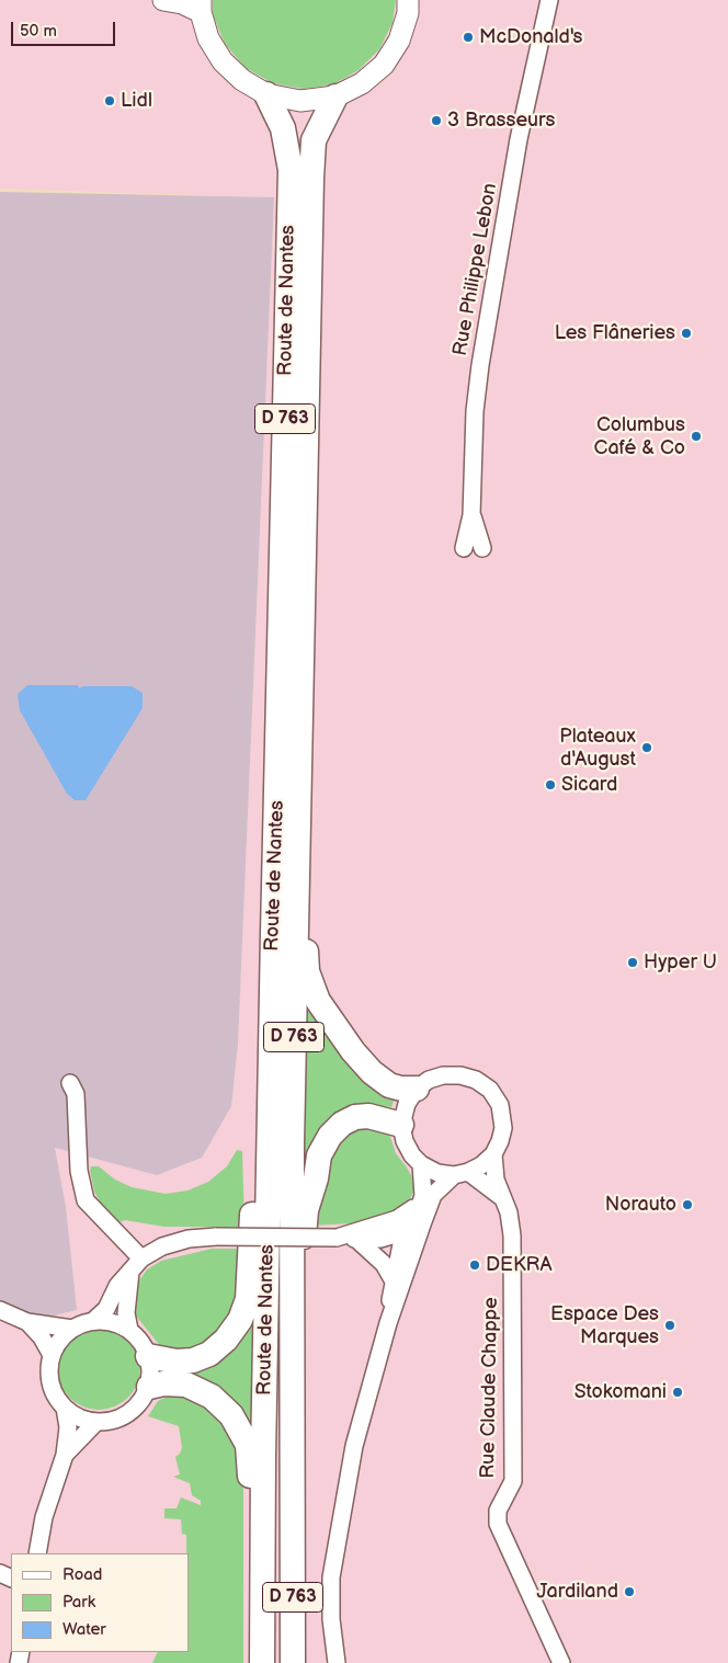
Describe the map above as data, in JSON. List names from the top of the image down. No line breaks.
{"streets":{"highway":["Route de Nantes","D 763"],"street":["Rue Philippe Lebon","Rue Claude Chappe"]},"places":["McDonald's","Lidl","3 Brasseurs","Les Flâneries","Columbus Café & Co","Plateaux d'August","Sicard","Hyper U","Norauto","DEKRA","Espace Des Marques","Stokomani","Jardiland"],"legend":["Road","Park","Water"],"scale_bar":"50 m"}
